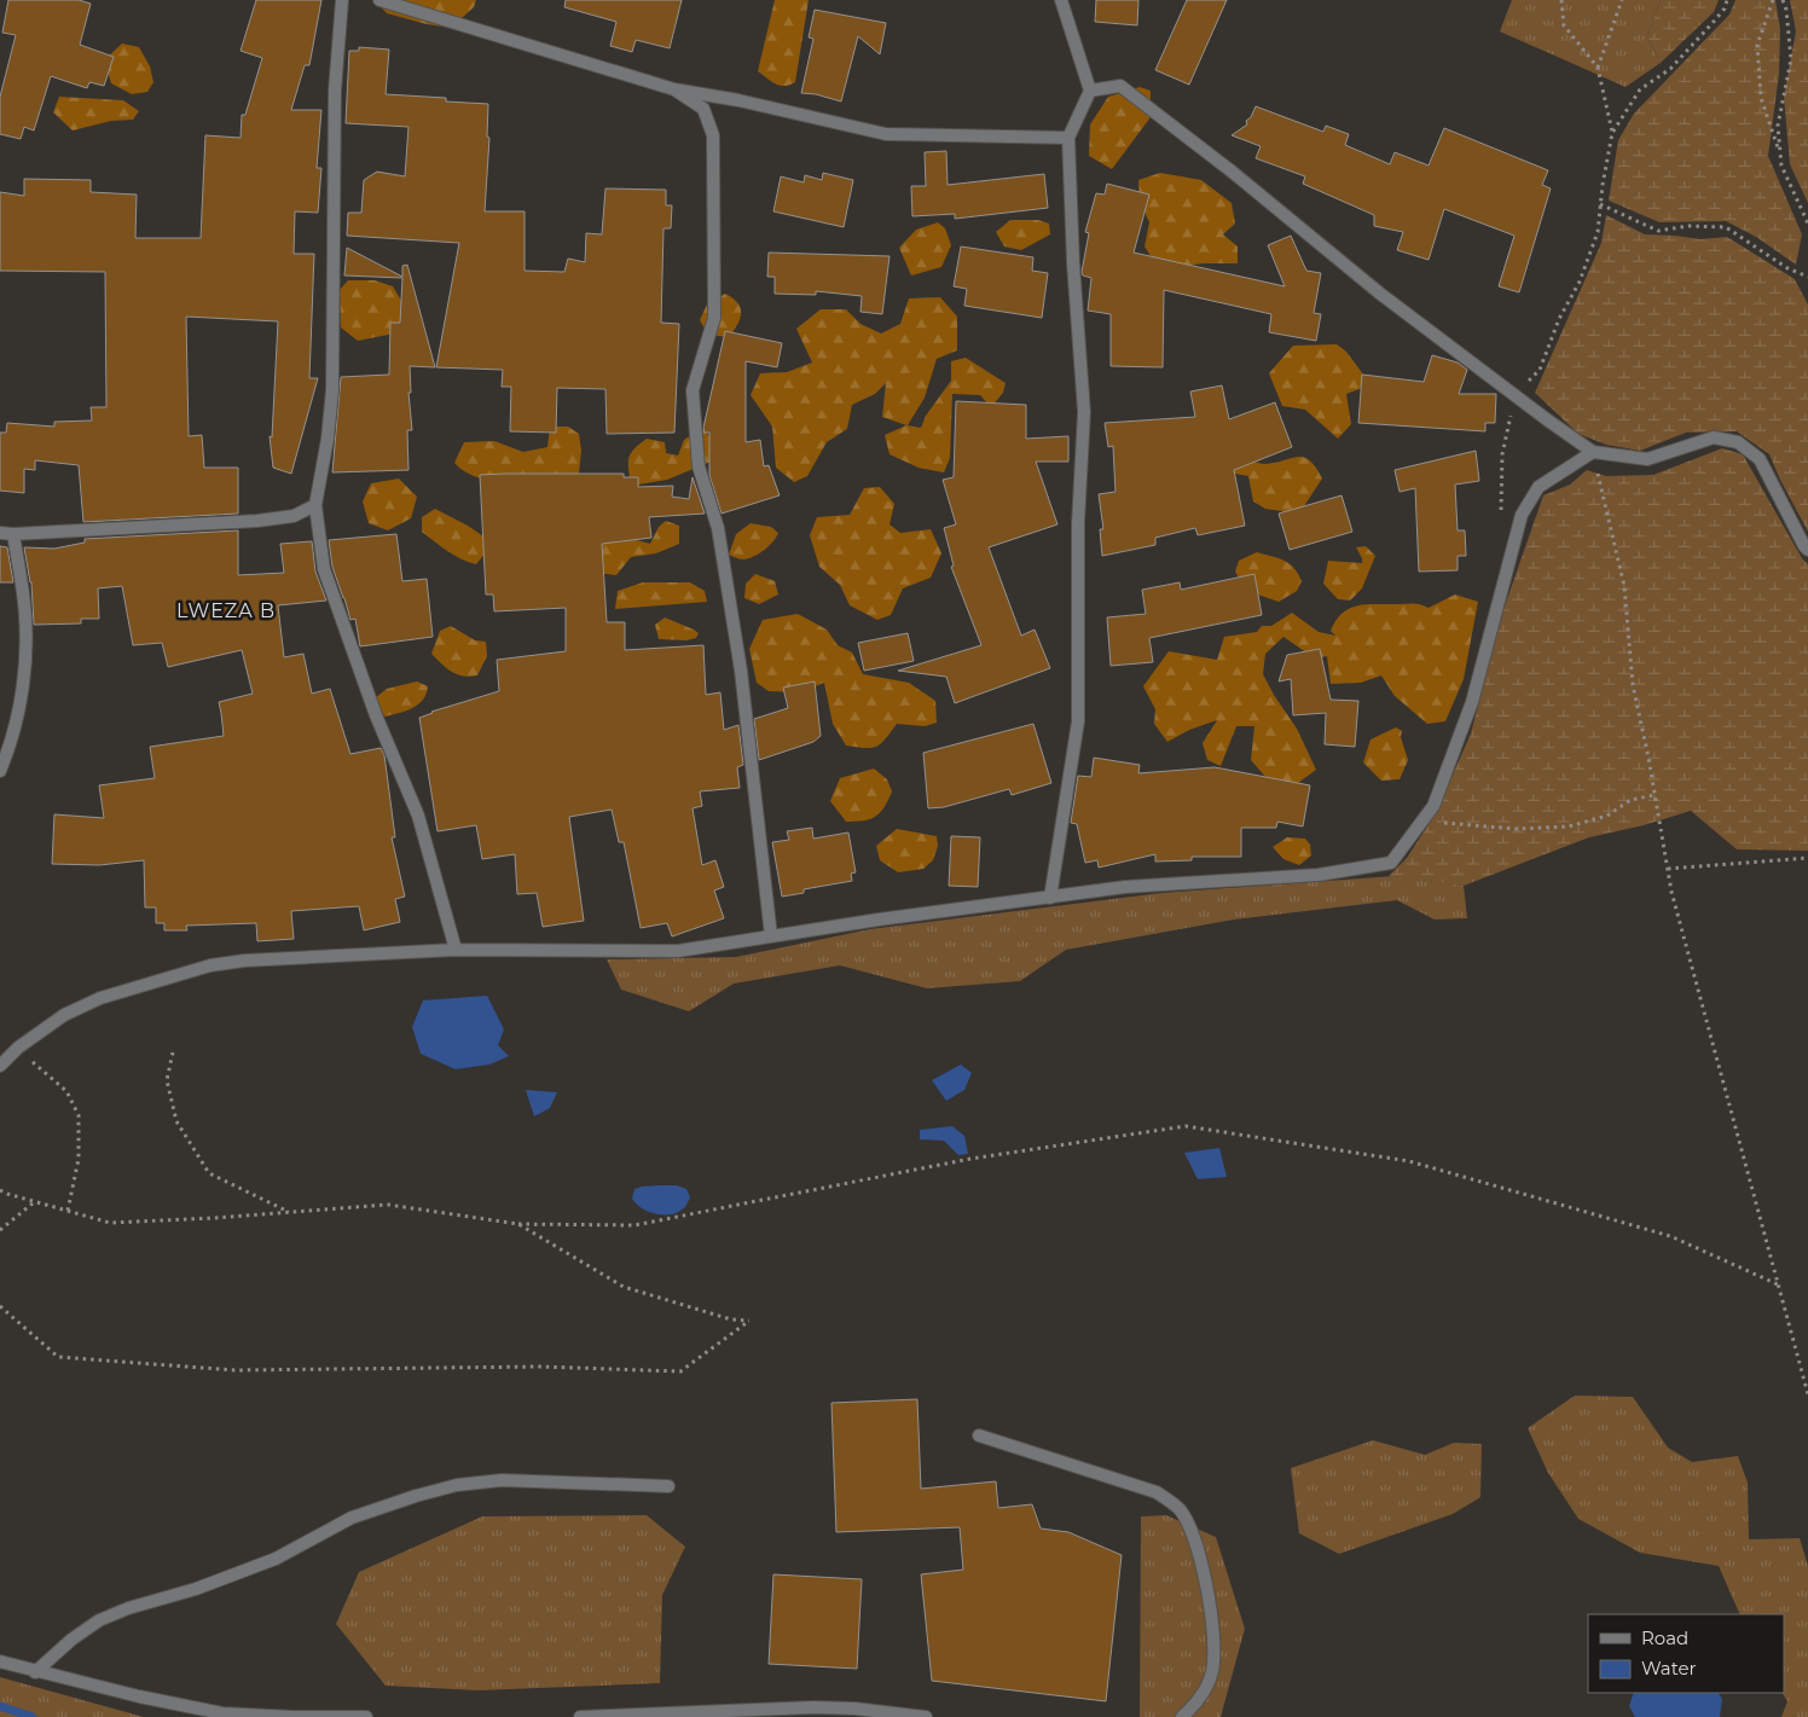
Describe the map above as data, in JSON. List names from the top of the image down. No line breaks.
{"districts":["LWEZA B"],"legend":["Road","Water"]}
